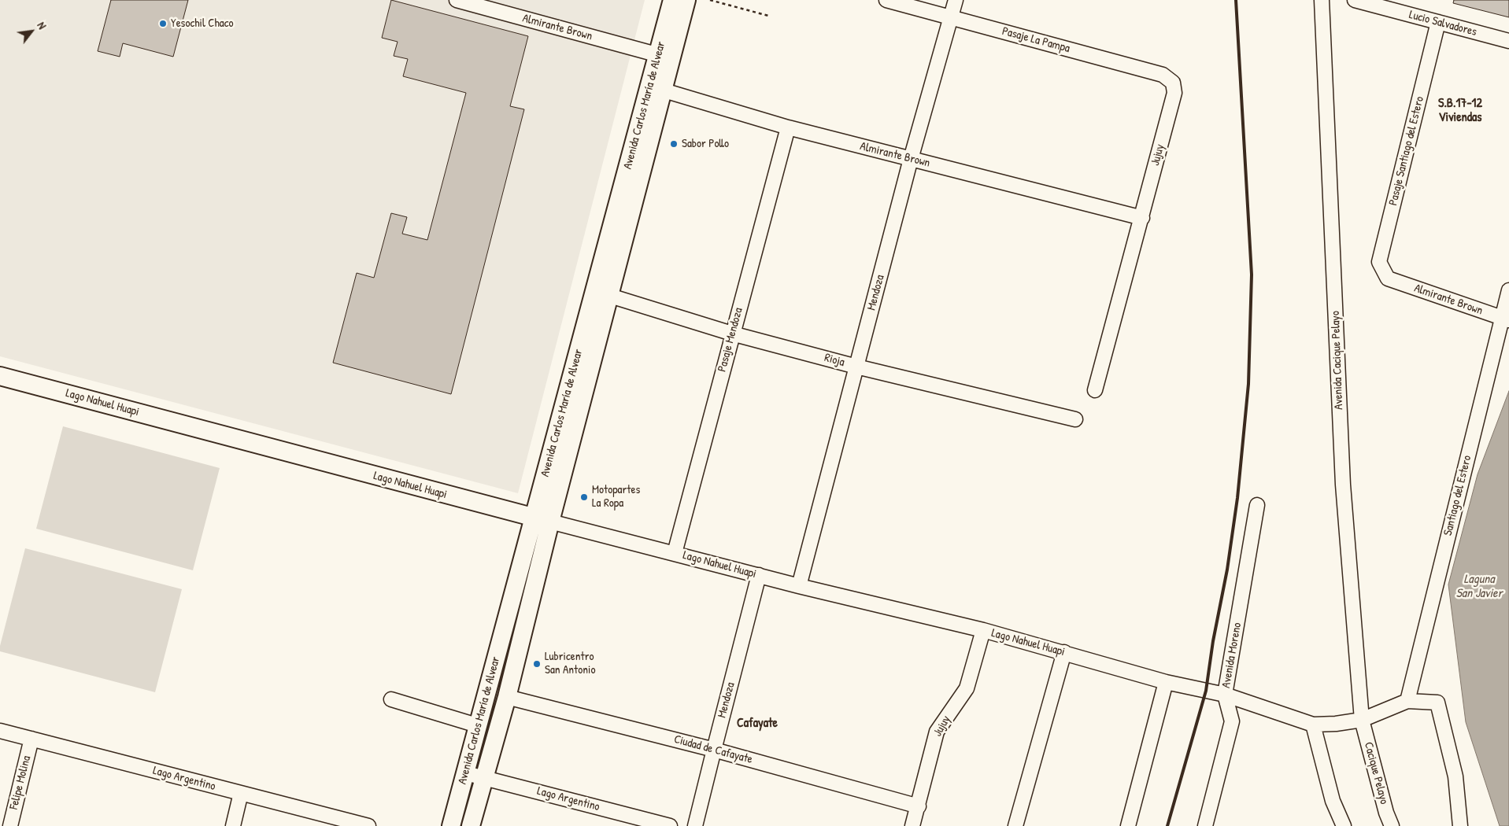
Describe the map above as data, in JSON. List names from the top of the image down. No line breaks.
{"streets":{"main road":["Avenida Carlos María de Alvear","Lago Nahuel Huapi"],"street":["Lucio Salvadores","Almirante Brown","Pasaje La Pampa","Pasaje Santiago del Estero","Jujuy","Mendoza","Pasaje Mendoza","Rioja","Avenida Cacique Pelayo","Santiago del Estero","Avenida Moreno","Ciudad de Cafayate","Cacique Pelayo","Lago Argentino","Felipe Molina"]},"crossings":[["Lucio Salvadores","Pasaje Santiago del Estero"],["Almirante Brown","Avenida Carlos María de Alvear"],["Almirante Brown","Pasaje Santiago del Estero"],["Almirante Brown","Jujuy"],["Almirante Brown","Mendoza"],["Almirante Brown","Pasaje Mendoza"],["Almirante Brown","Santiago del Estero"],["Pasaje La Pampa","Jujuy"],["Pasaje La Pampa","Mendoza"],["Avenida Carlos María de Alvear","Rioja"],["Avenida Carlos María de Alvear","Lago Nahuel Huapi"],["Avenida Carlos María de Alvear","Ciudad de Cafayate"],["Avenida Carlos María de Alvear","Lago Argentino"],["Jujuy","Lago Nahuel Huapi"],["Jujuy","Ciudad de Cafayate"],["Mendoza","Rioja"],["Mendoza","Lago Nahuel Huapi"],["Mendoza","Ciudad de Cafayate"],["Pasaje Mendoza","Rioja"],["Pasaje Mendoza","Lago Nahuel Huapi"],["Avenida Cacique Pelayo","Lago Nahuel Huapi"],["Avenida Cacique Pelayo","Cacique Pelayo"],["Lago Nahuel Huapi","Santiago del Estero"],["Lago Nahuel Huapi","Avenida Moreno"],["Lago Nahuel Huapi","Cacique Pelayo"],["Lago Argentino","Felipe Molina"]],"districts":["S.B.17-12 Viviendas","Cafayate"],"water":["Laguna San Javier"],"places":["Yesochil Chaco","Sabor Pollo","Motopartes La Ropa","Lubricentro San Antonio"],"north":"top right"}
